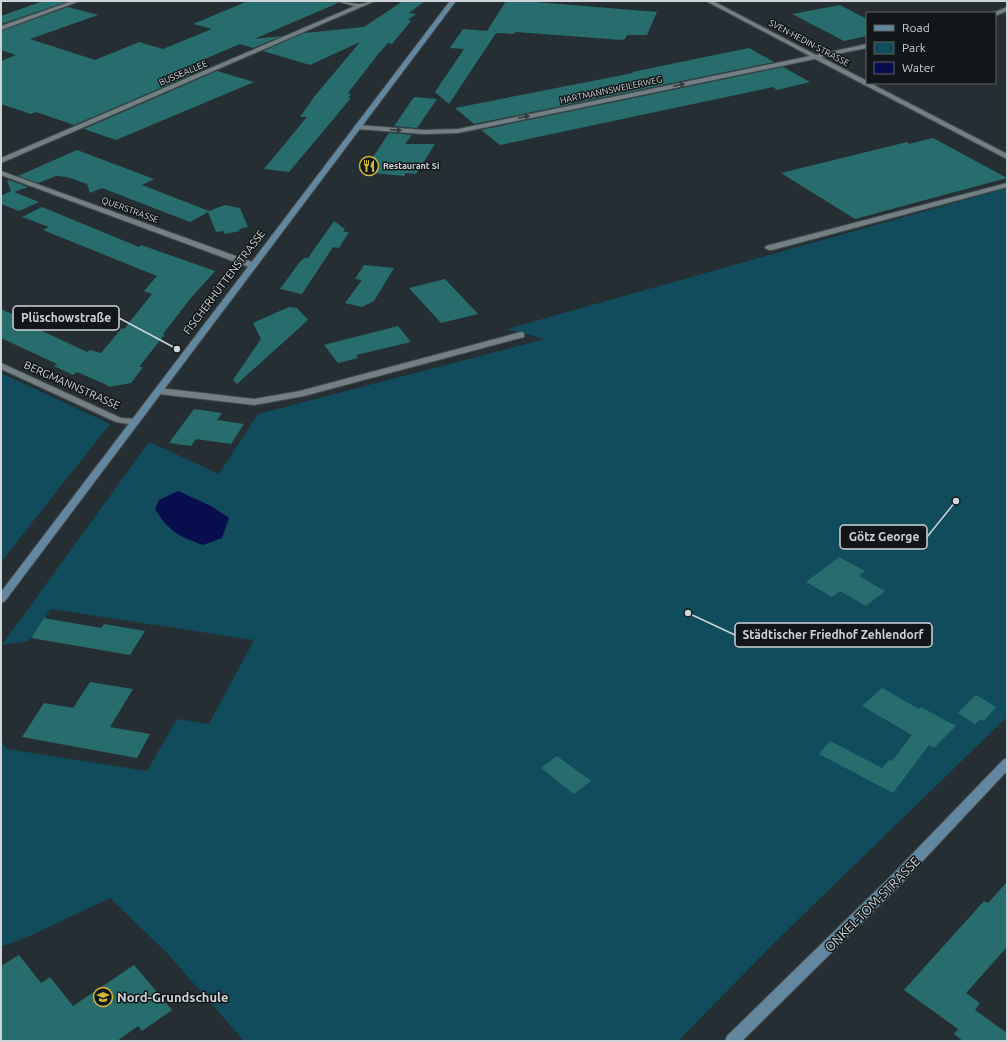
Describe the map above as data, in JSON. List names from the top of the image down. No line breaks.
{"streets":{"street":["SVEN-HEDIN-STRASSE","BUSSEALLEE","HARTMANNSWEILERWEG","QUERSTRASSE","FISCHERHÜTTENSTRASSE","BERGMANNSTRASSE","ONKEL-TOM-STRASSE"]},"crossings":[["SVEN-HEDIN-STRASSE","HARTMANNSWEILERWEG"],["HARTMANNSWEILERWEG","FISCHERHÜTTENSTRASSE"],["QUERSTRASSE","FISCHERHÜTTENSTRASSE"],["FISCHERHÜTTENSTRASSE","BERGMANNSTRASSE"]],"one_way":["HARTMANNSWEILERWEG"],"places":{"restaurant":["Restaurant Si"],"other":["Plüschowstraße","Götz George","Städtischer Friedhof Zehlendorf"],"school or university":["Nord-Grundschule"]},"legend":["Road","Park","Water"]}
